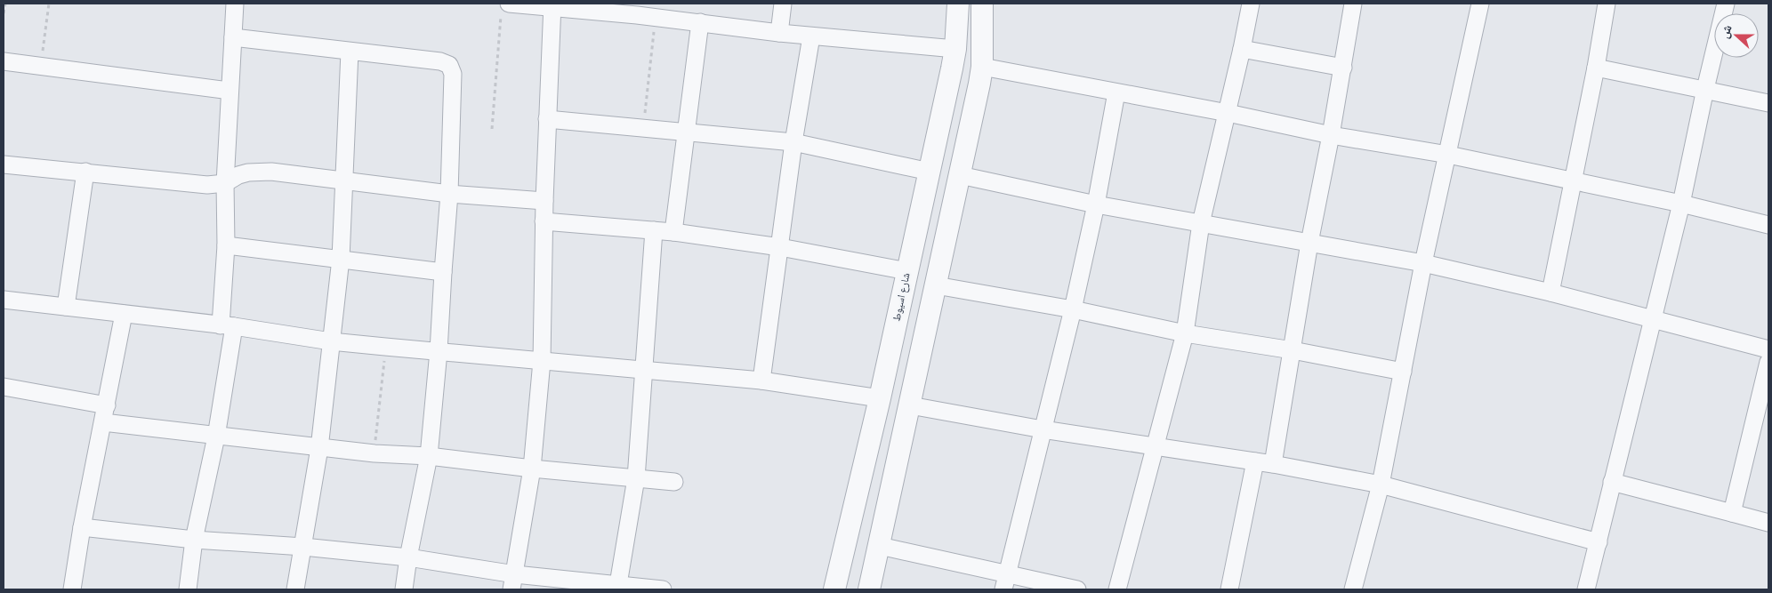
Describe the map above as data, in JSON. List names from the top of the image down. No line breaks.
{"streets":{"street":["شارع اسيوط"]},"north":"left"}
